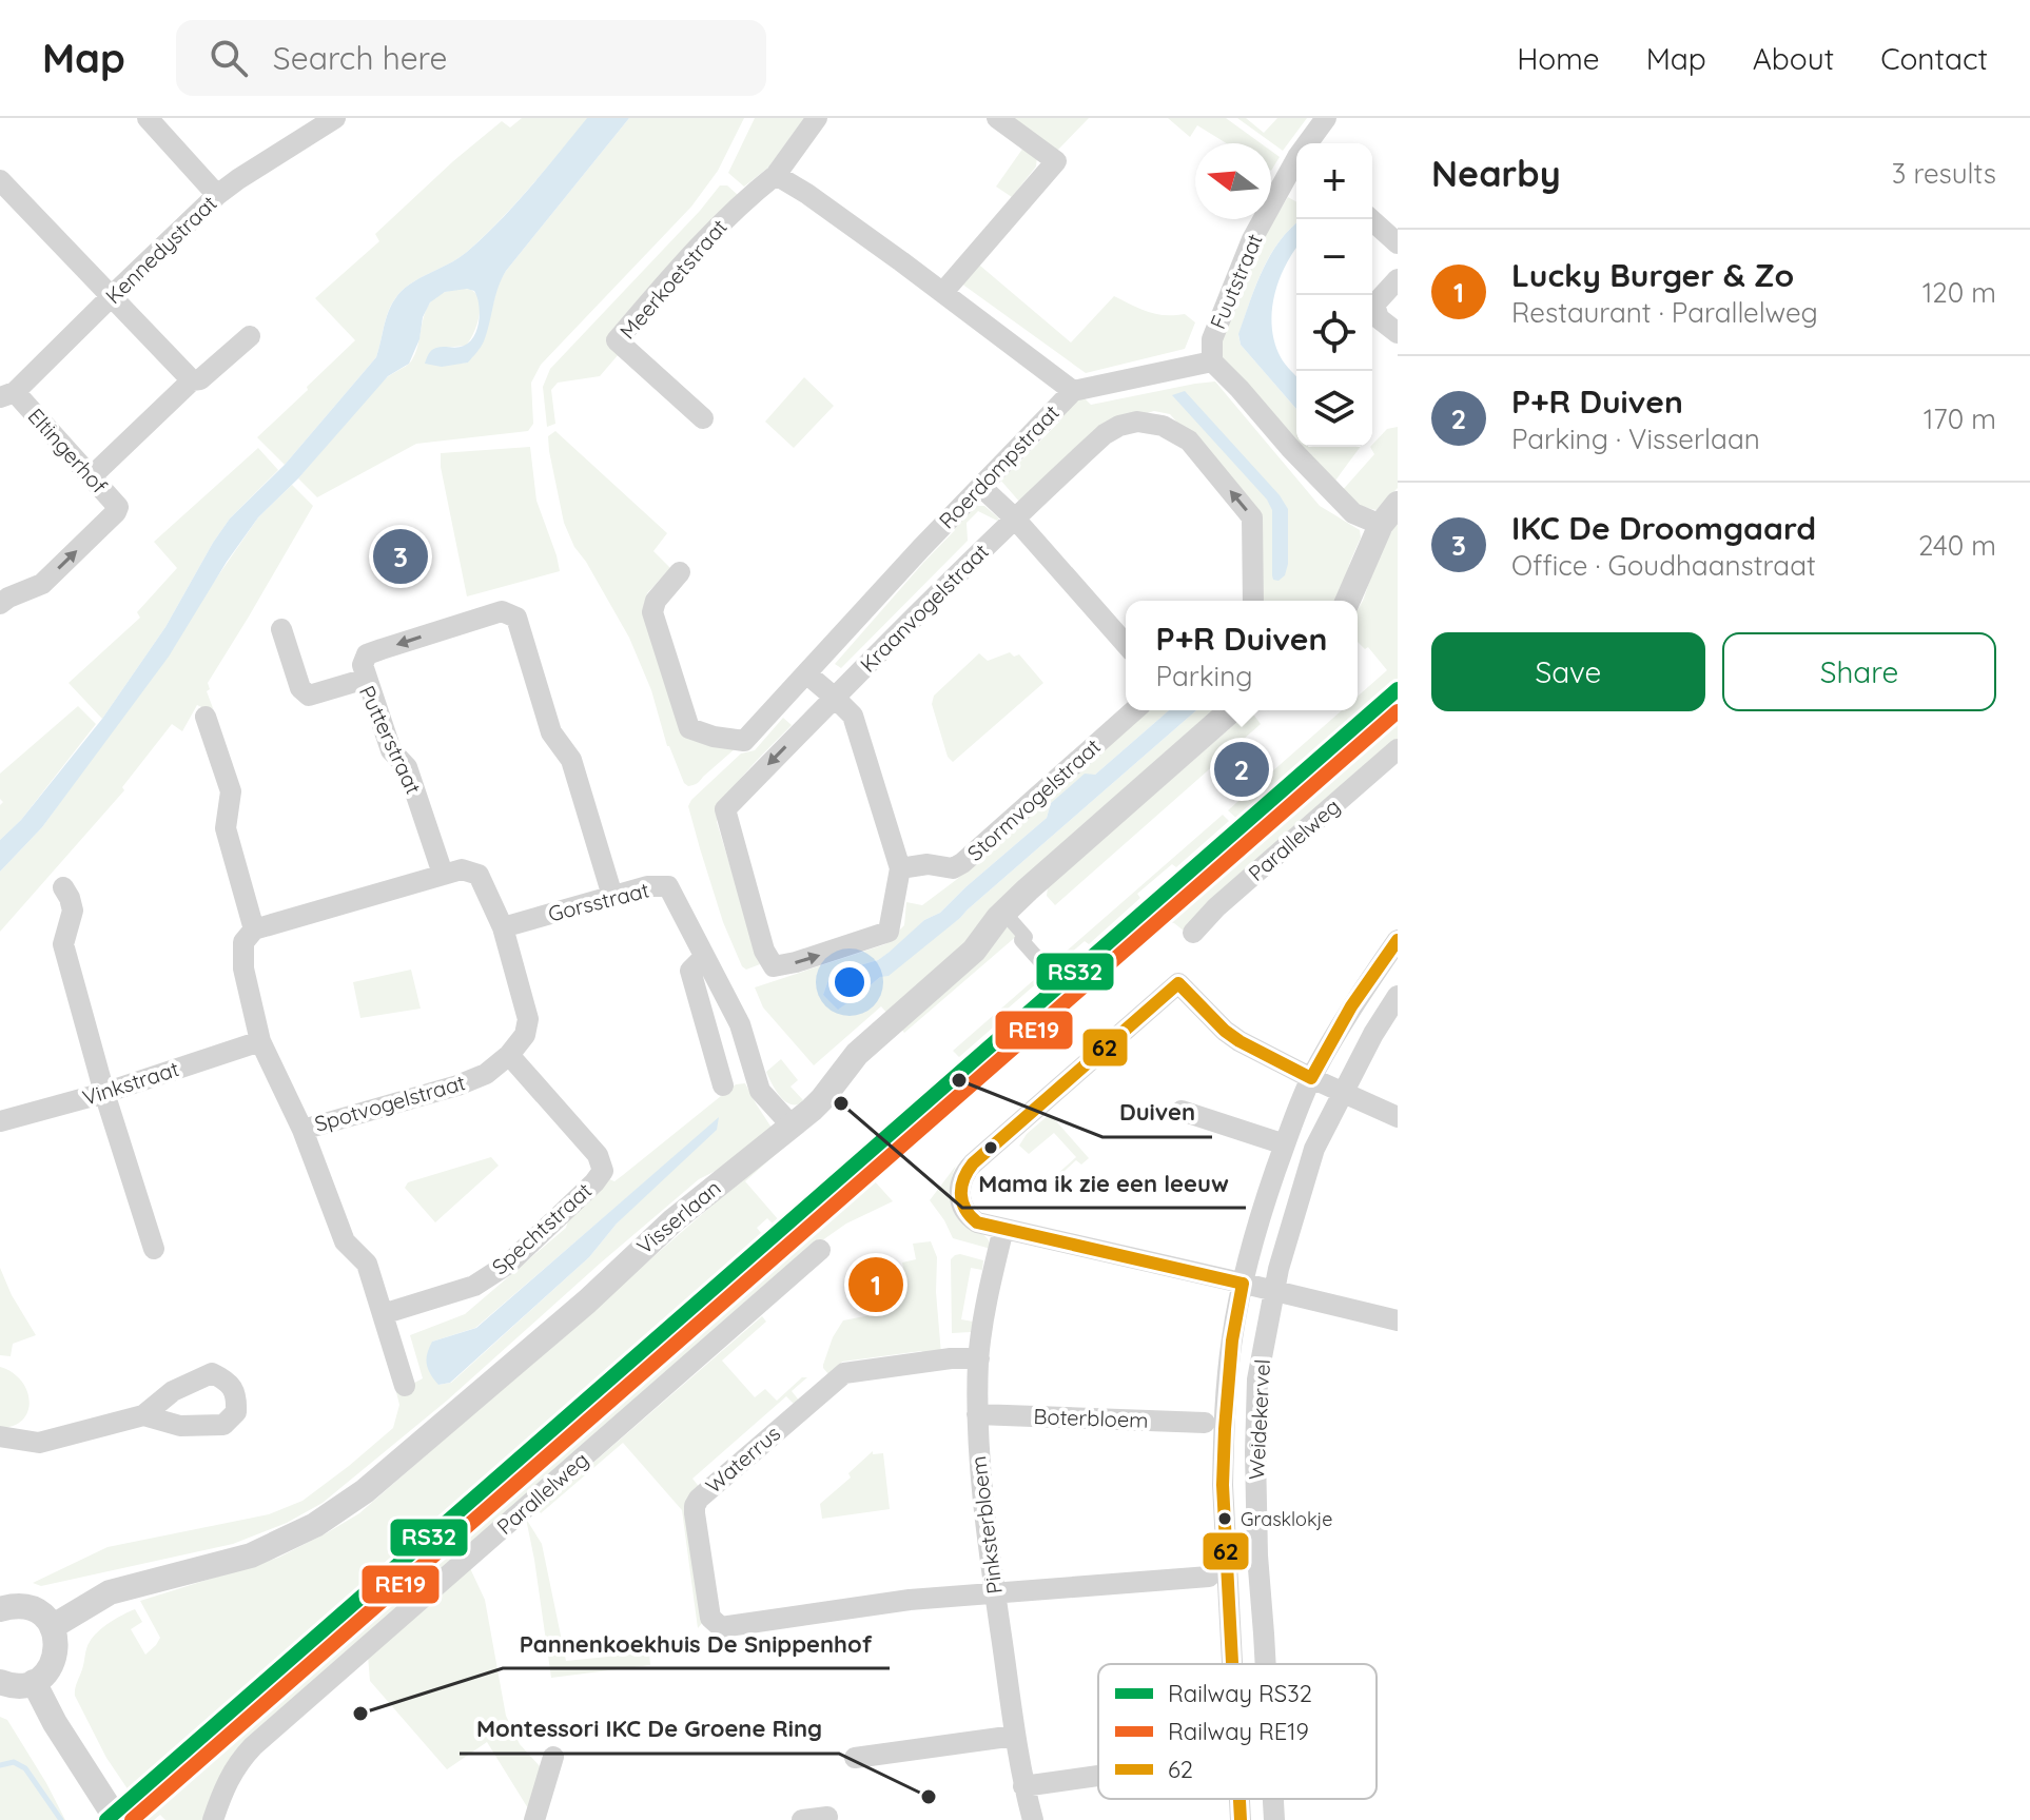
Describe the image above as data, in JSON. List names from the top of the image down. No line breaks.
{"streets":{"street":["Kennedystraat","Meerkoetstraat","Fuutstraat","Eltingerhof","Roerdompstraat","Kraanvogelstraat","Putterstraat","Stormvogelstraat","Parallelweg","Gorsstraat","Vinkstraat","Spotvogelstraat","Visserlaan","Spechtstraat","Boterbloem","Weidekervel","Waterrus","Pinksterbloem"]},"crossings":[["Kennedystraat","Eltingerhof"],["Fuutstraat","Roerdompstraat"],["Kraanvogelstraat","Stormvogelstraat"],["Putterstraat","Gorsstraat"],["Putterstraat","Vinkstraat"],["Putterstraat","Spotvogelstraat"],["Putterstraat","Spechtstraat"],["Gorsstraat","Vinkstraat"],["Gorsstraat","Spotvogelstraat"],["Gorsstraat","Visserlaan"],["Gorsstraat","Spechtstraat"],["Vinkstraat","Spotvogelstraat"],["Vinkstraat","Spechtstraat"],["Spotvogelstraat","Spechtstraat"],["Boterbloem","Pinksterbloem"],["Waterrus","Pinksterbloem"]],"places":["Duiven","Mama ik zie een leeuw","Grasklokje","Pannenkoekhuis De Snippenhof","Montessori IKC De Groene Ring"],"lines":["rail line RS32","rail line RE19","transit line 62"],"legend":["Railway RS32","Railway RE19","62"],"north":"left","page":{"header":"Map","search":"Search here","nav":["Home","Map","About","Contact"],"heading":["Nearby","3 results"],"map_buttons":["+","−"],"list":[{"mark":"1","name":"Lucky Burger & Zo","note":"Restaurant · Parallelweg","value":"120 m"},{"mark":"2","name":"P+R Duiven","note":"Parking · Visserlaan","value":"170 m"},{"mark":"3","name":"IKC De Droomgaard","note":"Office · Goudhaanstraat","value":"240 m"}],"pins":["3","2","1"],"popup":["P+R Duiven","Parking"],"buttons":["Save","Share"]}}
